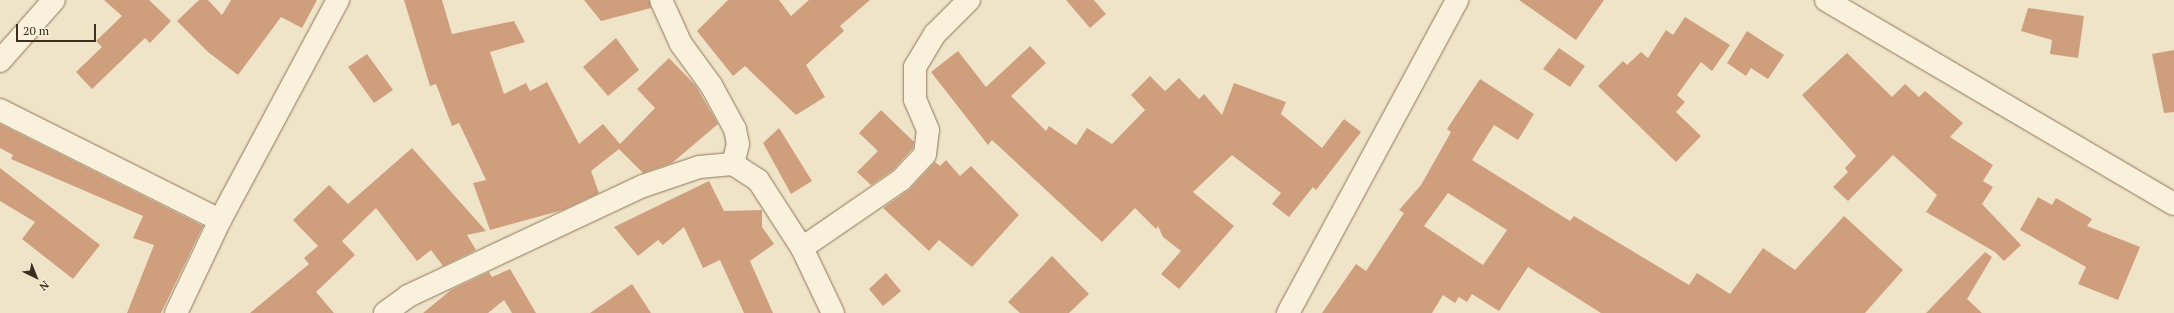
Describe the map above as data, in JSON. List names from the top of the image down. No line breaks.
{"scale_bar":"20 m","north":"bottom right"}
